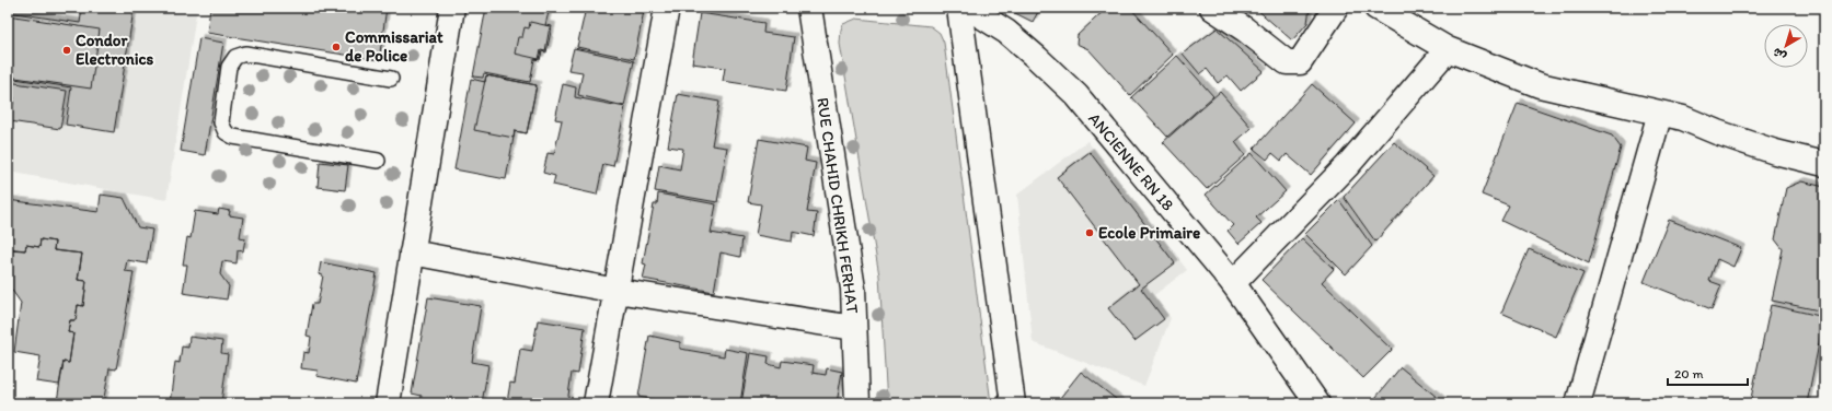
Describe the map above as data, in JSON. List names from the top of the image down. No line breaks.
{"streets":{"street":["ANCIENNE RN 18","RUE CHAHID CHRIKH FERHAT"]},"places":["Commissariat de Police","Condor Electronics","Ecole Primaire"],"scale_bar":"20 m","north":"bottom left"}
